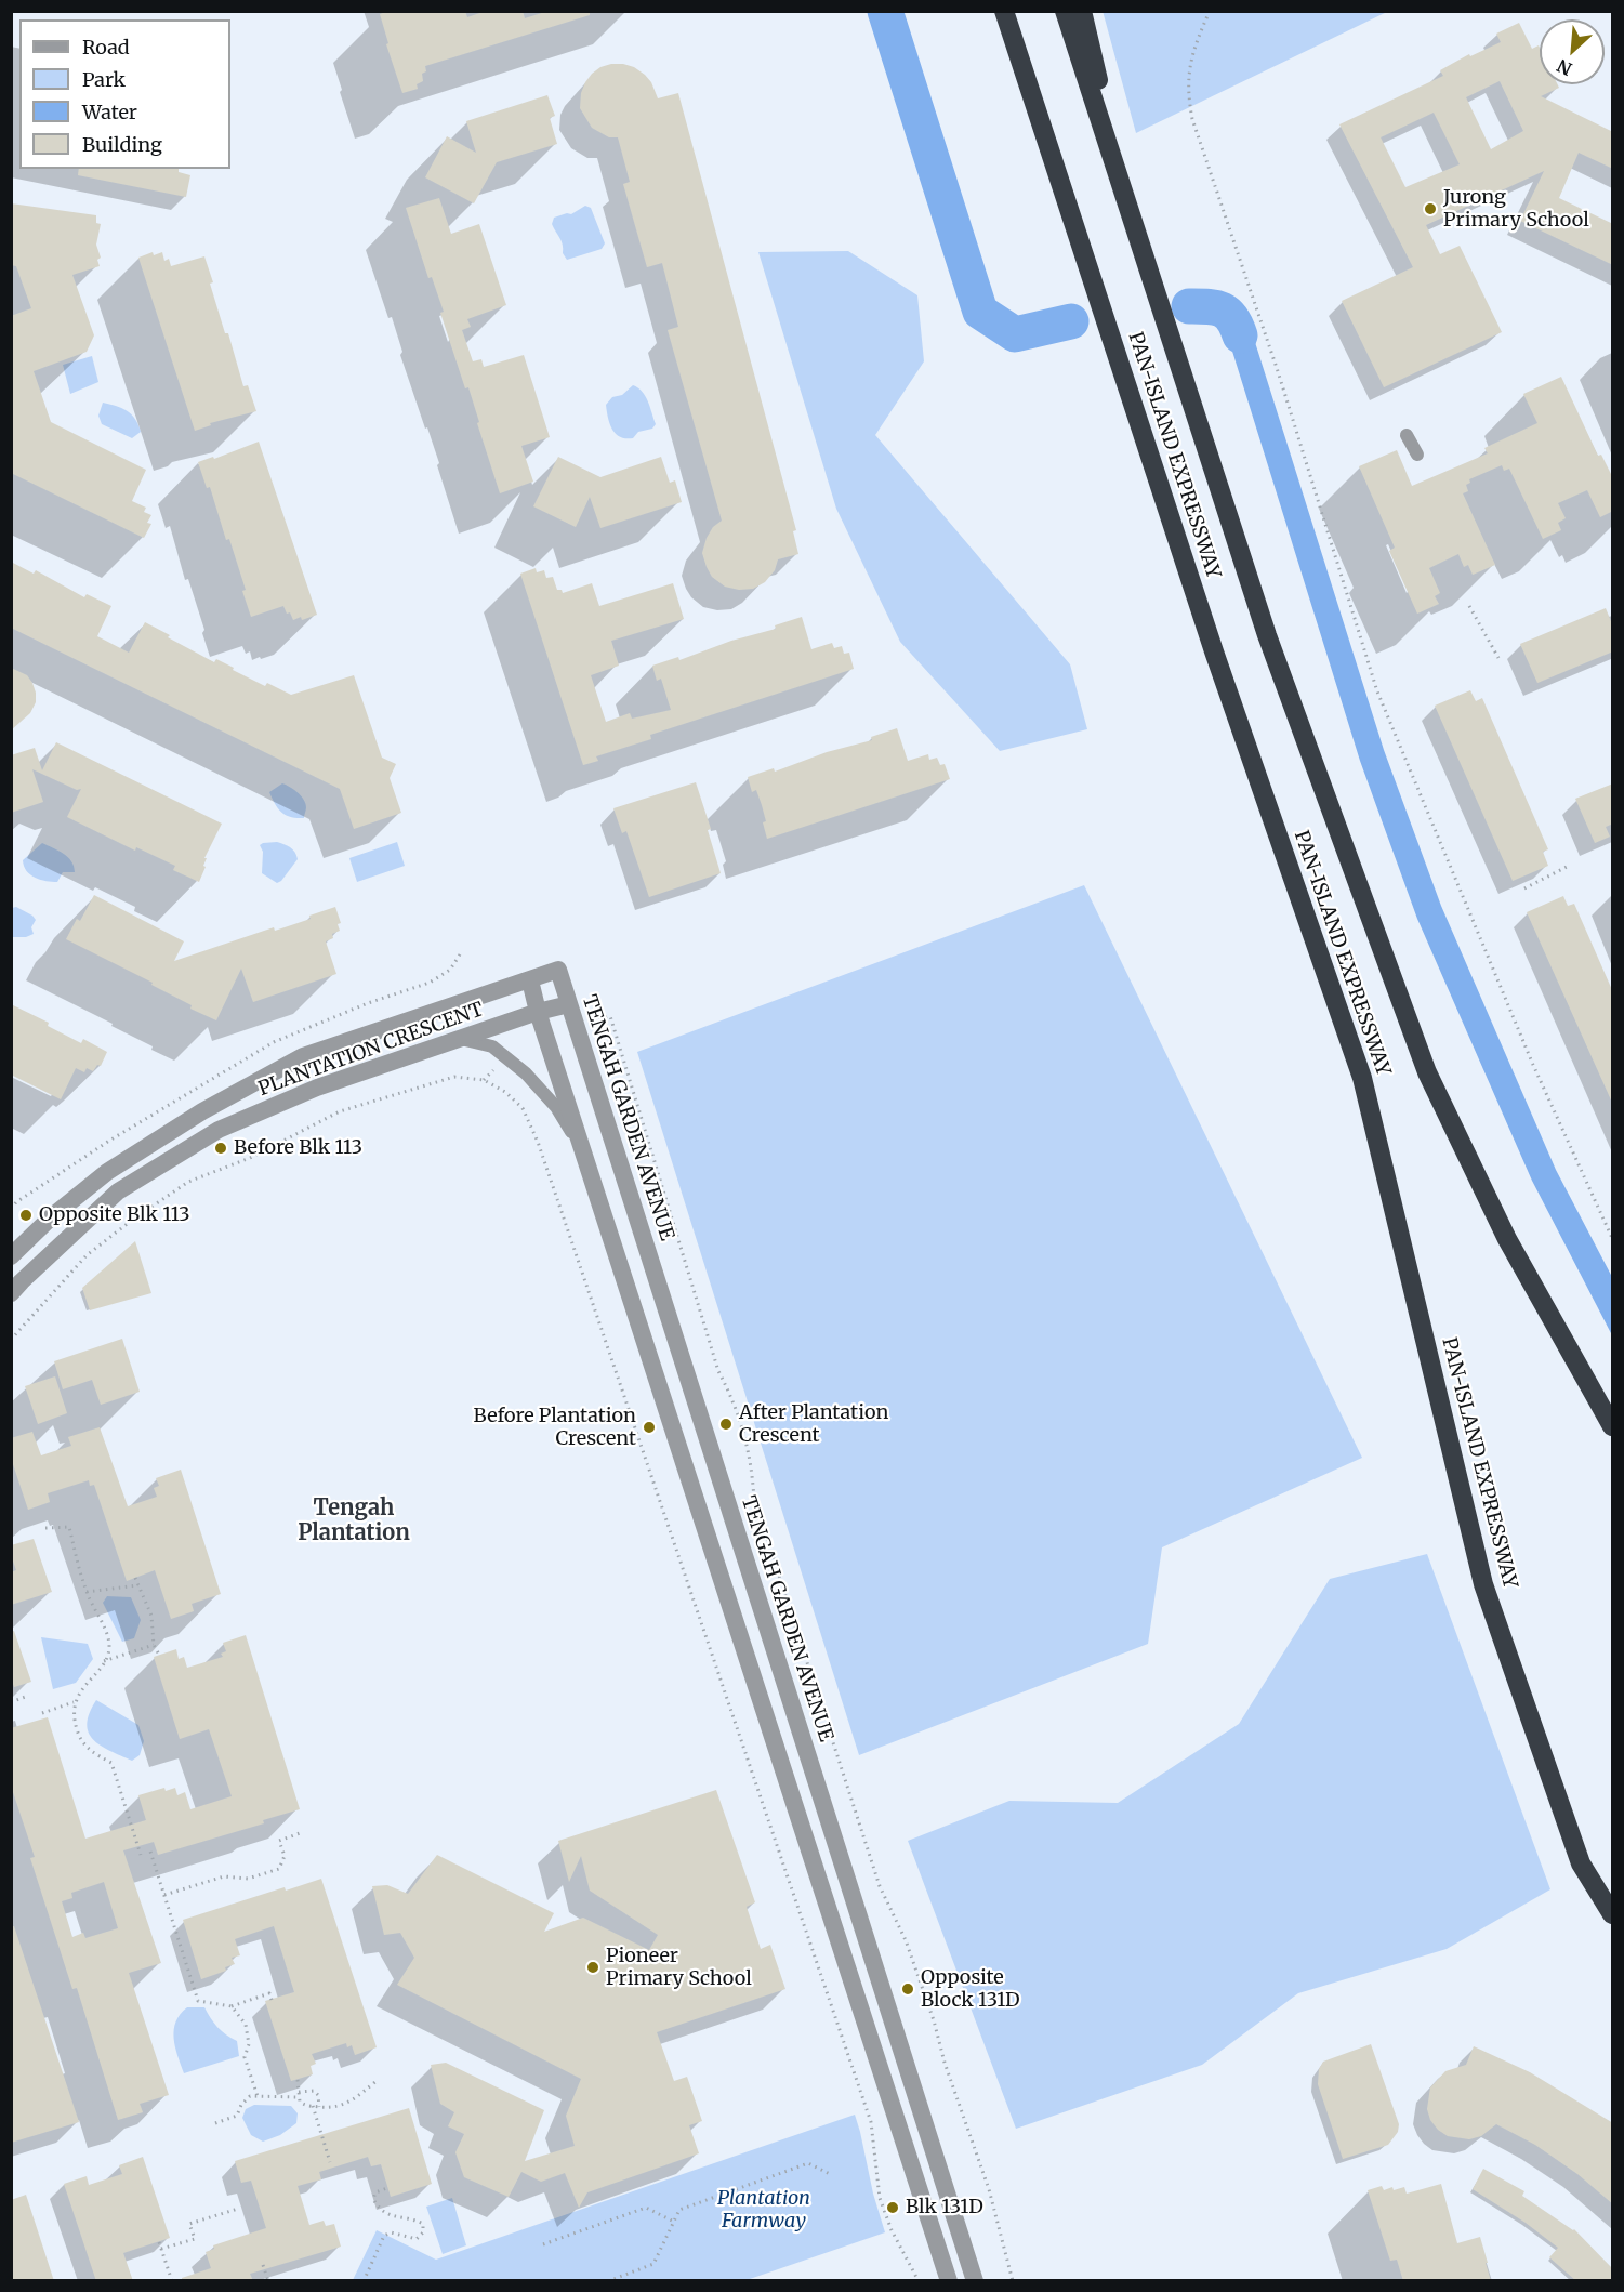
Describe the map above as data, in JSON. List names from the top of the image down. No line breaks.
{"streets":{"highway":["PAN-ISLAND EXPRESSWAY"],"street":["PLANTATION CRESCENT","TENGAH GARDEN AVENUE"]},"crossings":[["PLANTATION CRESCENT","TENGAH GARDEN AVENUE"]],"districts":["Tengah Plantation"],"parks":["Plantation Farmway"],"places":["Jurong Primary School","Before Blk 113","Opposite Blk 113","After Plantation Crescent","Before Plantation Crescent","Pioneer Primary School","Opposite Block 131D","Blk 131D"],"legend":["Road","Park","Water","Building"],"north":"bottom left"}
